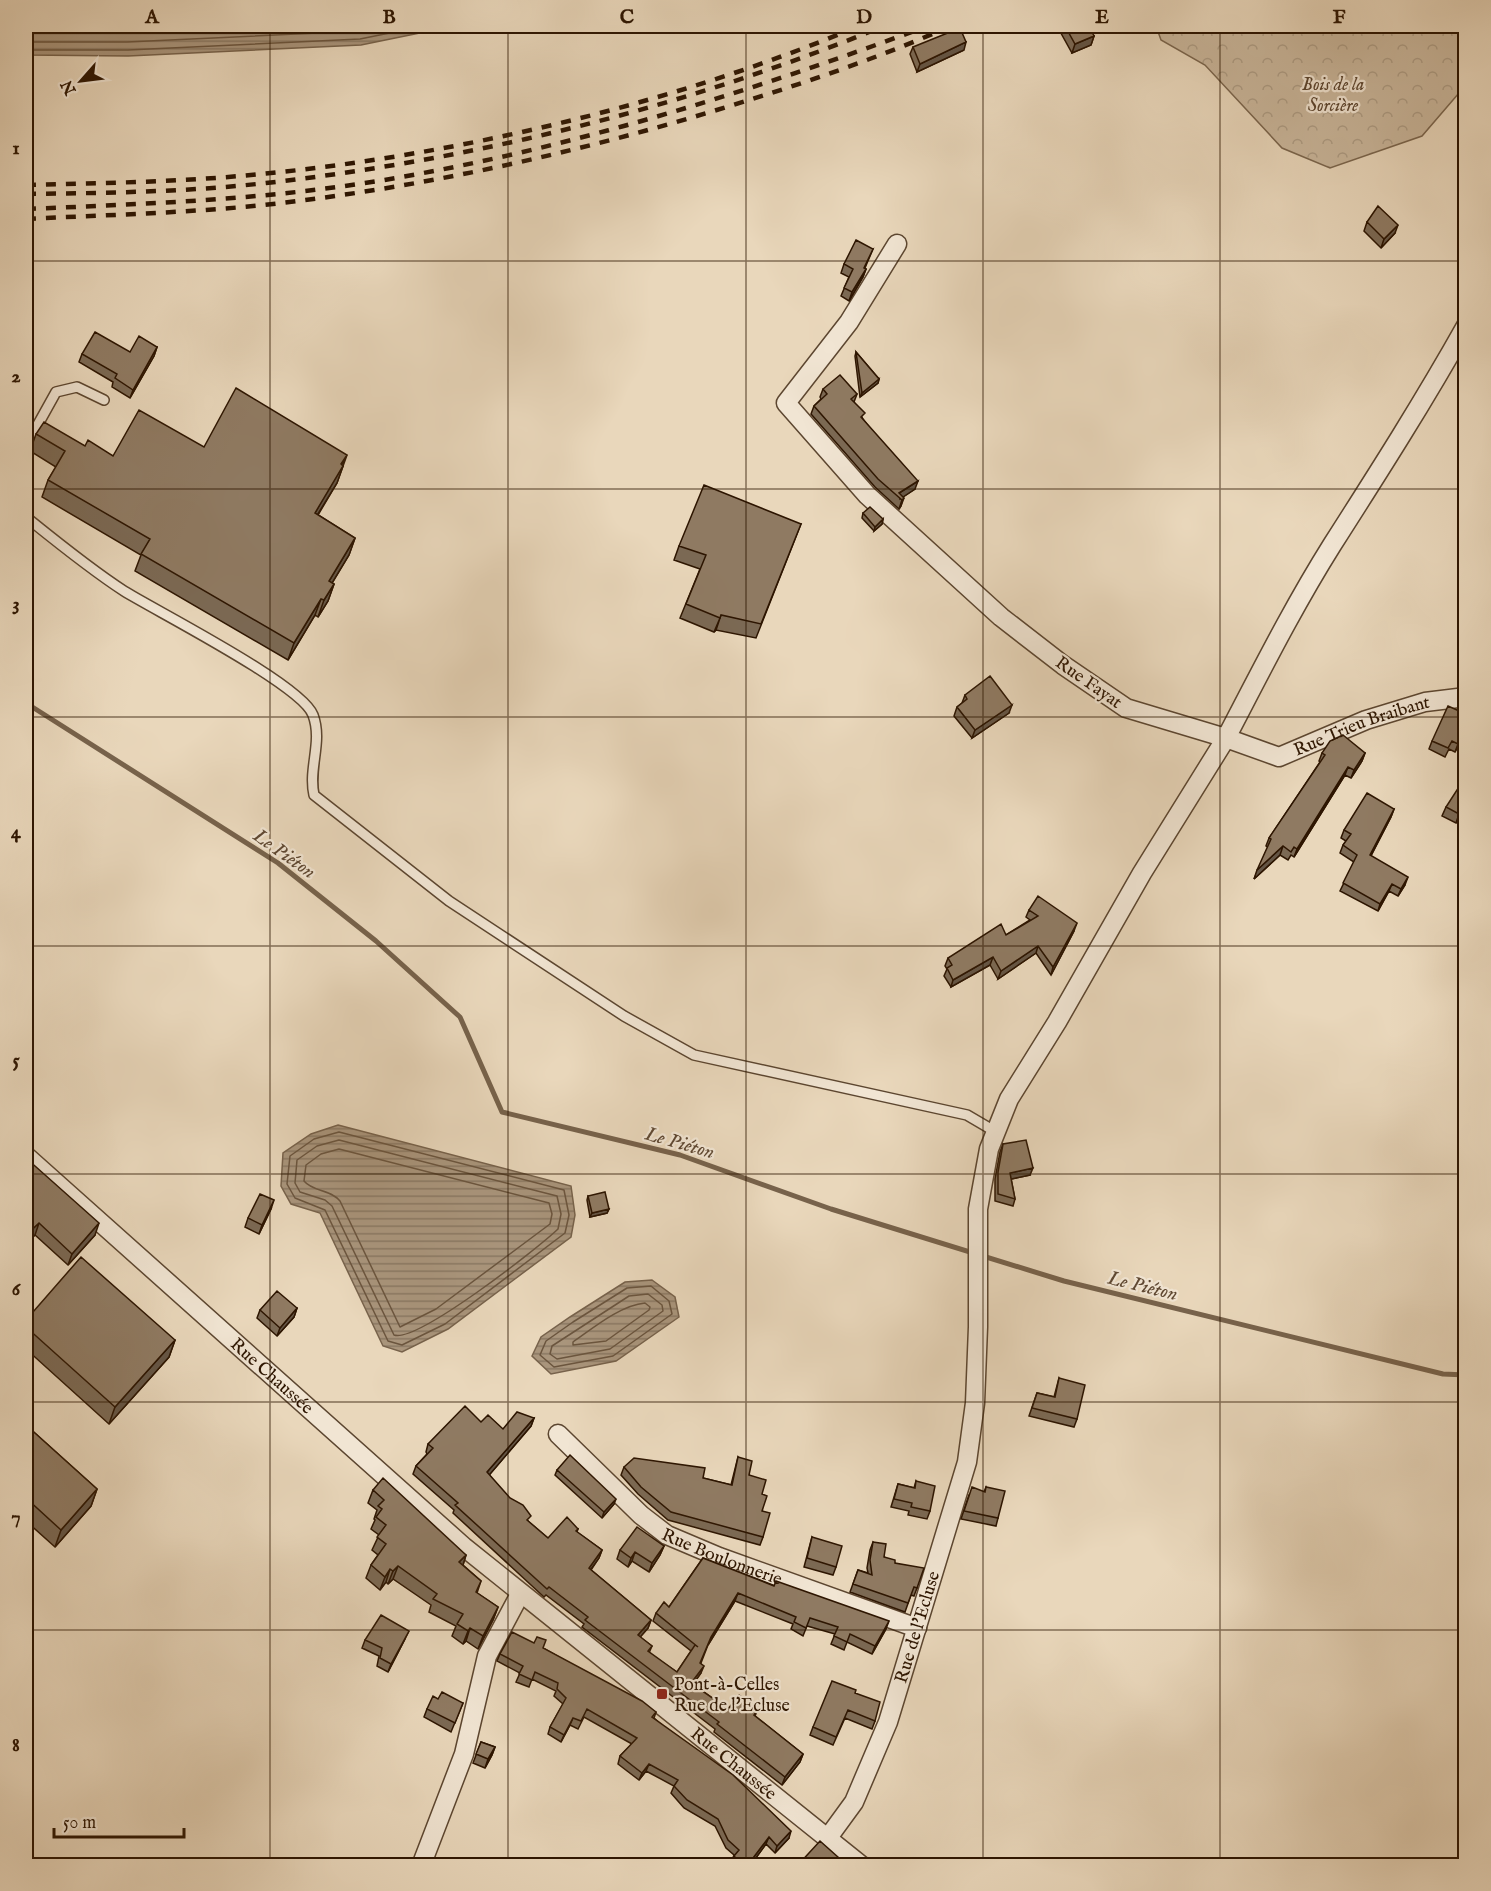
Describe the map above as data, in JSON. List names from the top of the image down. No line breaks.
{"streets":{"street":["Rue Fayat","Rue Trieu Braibant","Rue Chaussée","Rue Boulonnerie","Rue de l'Ecluse"]},"crossings":[["Rue Fayat","Rue Trieu Braibant"],["Rue Chaussée","Rue de l'Ecluse"],["Rue Boulonnerie","Rue de l'Ecluse"]],"water":["Le Piéton"],"parks":["Bois de la Sorcière"],"places":{"transit":["Pont-à-Celles Rue de l'Ecluse"]},"scale_bar":"50 m","north":"bottom left","grid":{"columns":["A","B","C","D","E","F"],"rows":["1","2","3","4","5","6","7","8"]}}
